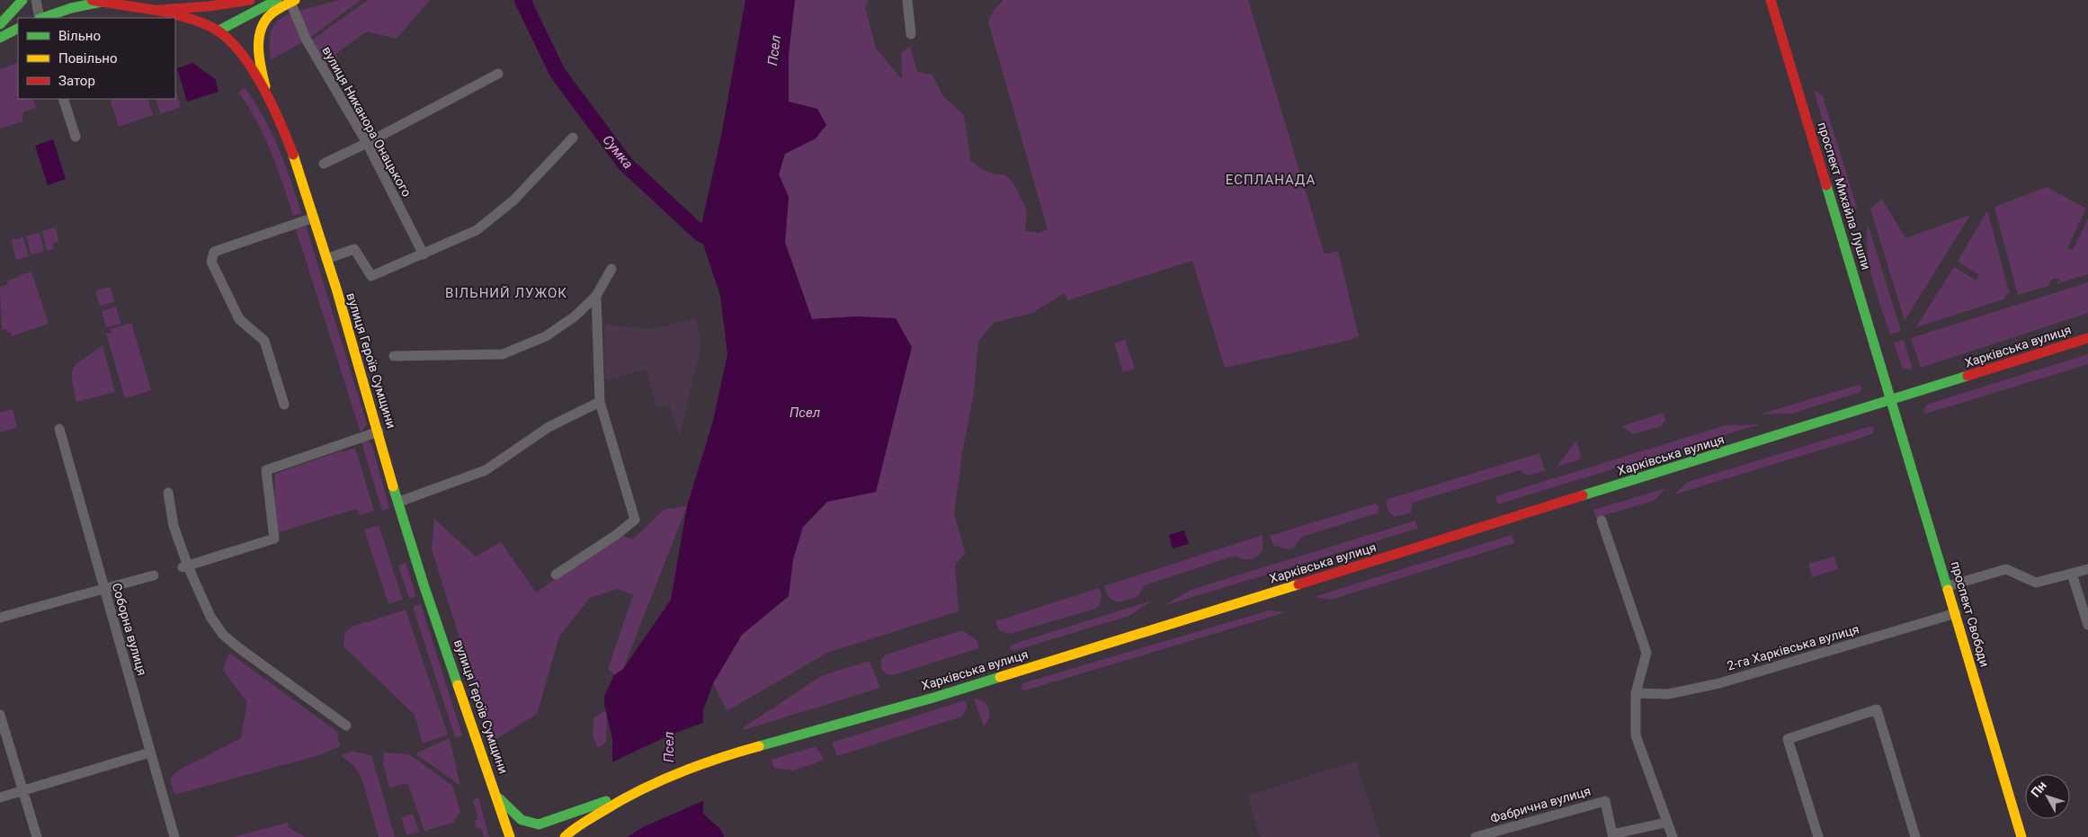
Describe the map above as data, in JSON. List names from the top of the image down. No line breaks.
{"streets":{"main road":["проспект Михайла Лушпи","Харківська вулиця","вулиця Героїв Сумщини","проспект Свободи"],"street":["вулиця Никанора Онацького","Соборна вулиця","2-га Харківська вулиця","Фабрична вулиця"]},"crossings":[["проспект Михайла Лушпи","Харківська вулиця"],["проспект Михайла Лушпи","проспект Свободи"],["Харківська вулиця","проспект Свободи"],["проспект Свободи","2-га Харківська вулиця"]],"districts":["ЕСПЛАНАДА","ВІЛЬНИЙ ЛУЖОК"],"water":["Псел","Сумка"],"legend":["Вільно","Повільно","Затор"],"north":"top left"}
